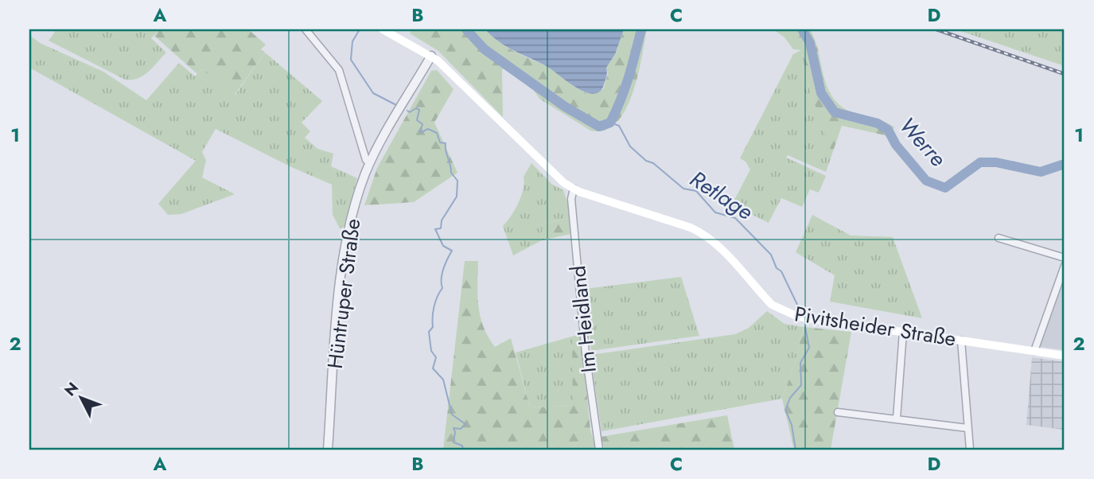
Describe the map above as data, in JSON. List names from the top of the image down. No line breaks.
{"streets":{"main road":["Pivitsheider Straße"],"street":["Hüntruper Straße","Im Heidland"]},"crossings":[["Hüntruper Straße","Pivitsheider Straße"],["Im Heidland","Pivitsheider Straße"]],"water":["Werre","Retlage"],"north":"top left","grid":{"columns":["A","B","C","D"],"rows":["1","2"]}}
